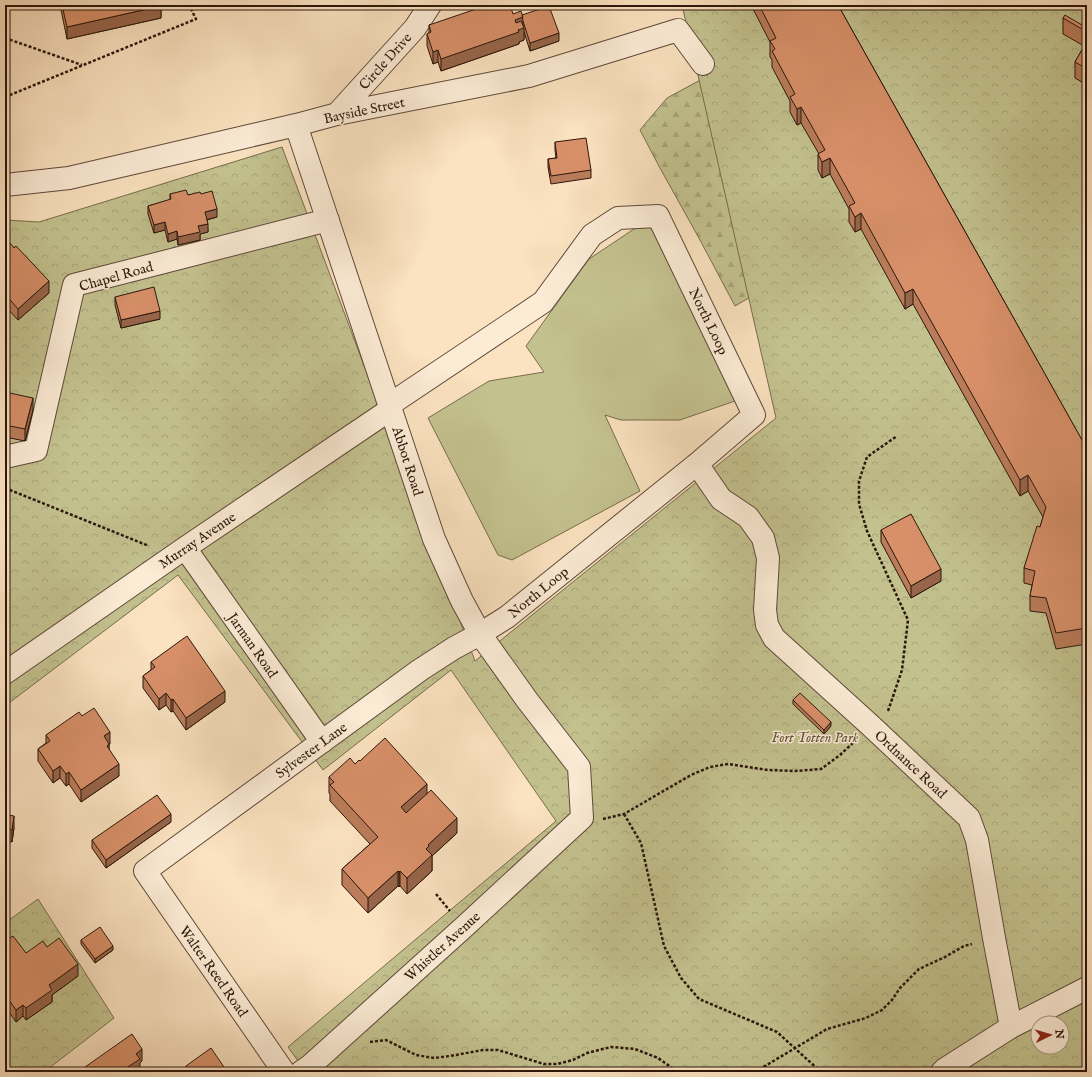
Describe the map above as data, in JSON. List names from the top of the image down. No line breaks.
{"streets":{"street":["Circle Drive","Bayside Street","Chapel Road","North Loop","Abbot Road","Murray Avenue","Jarman Road","Sylvester Lane","Ordnance Road","Whistler Avenue","Walter Reed Road"]},"crossings":[["Circle Drive","Bayside Street"],["Bayside Street","Abbot Road"],["Chapel Road","Abbot Road"],["North Loop","Abbot Road"],["North Loop","Murray Avenue"],["North Loop","Sylvester Lane"],["North Loop","Ordnance Road"],["Abbot Road","Murray Avenue"],["Abbot Road","Sylvester Lane"],["Abbot Road","Whistler Avenue"],["Murray Avenue","Jarman Road"],["Jarman Road","Sylvester Lane"],["Sylvester Lane","Walter Reed Road"]],"parks":["Fort Totten Park"],"north":"right"}
